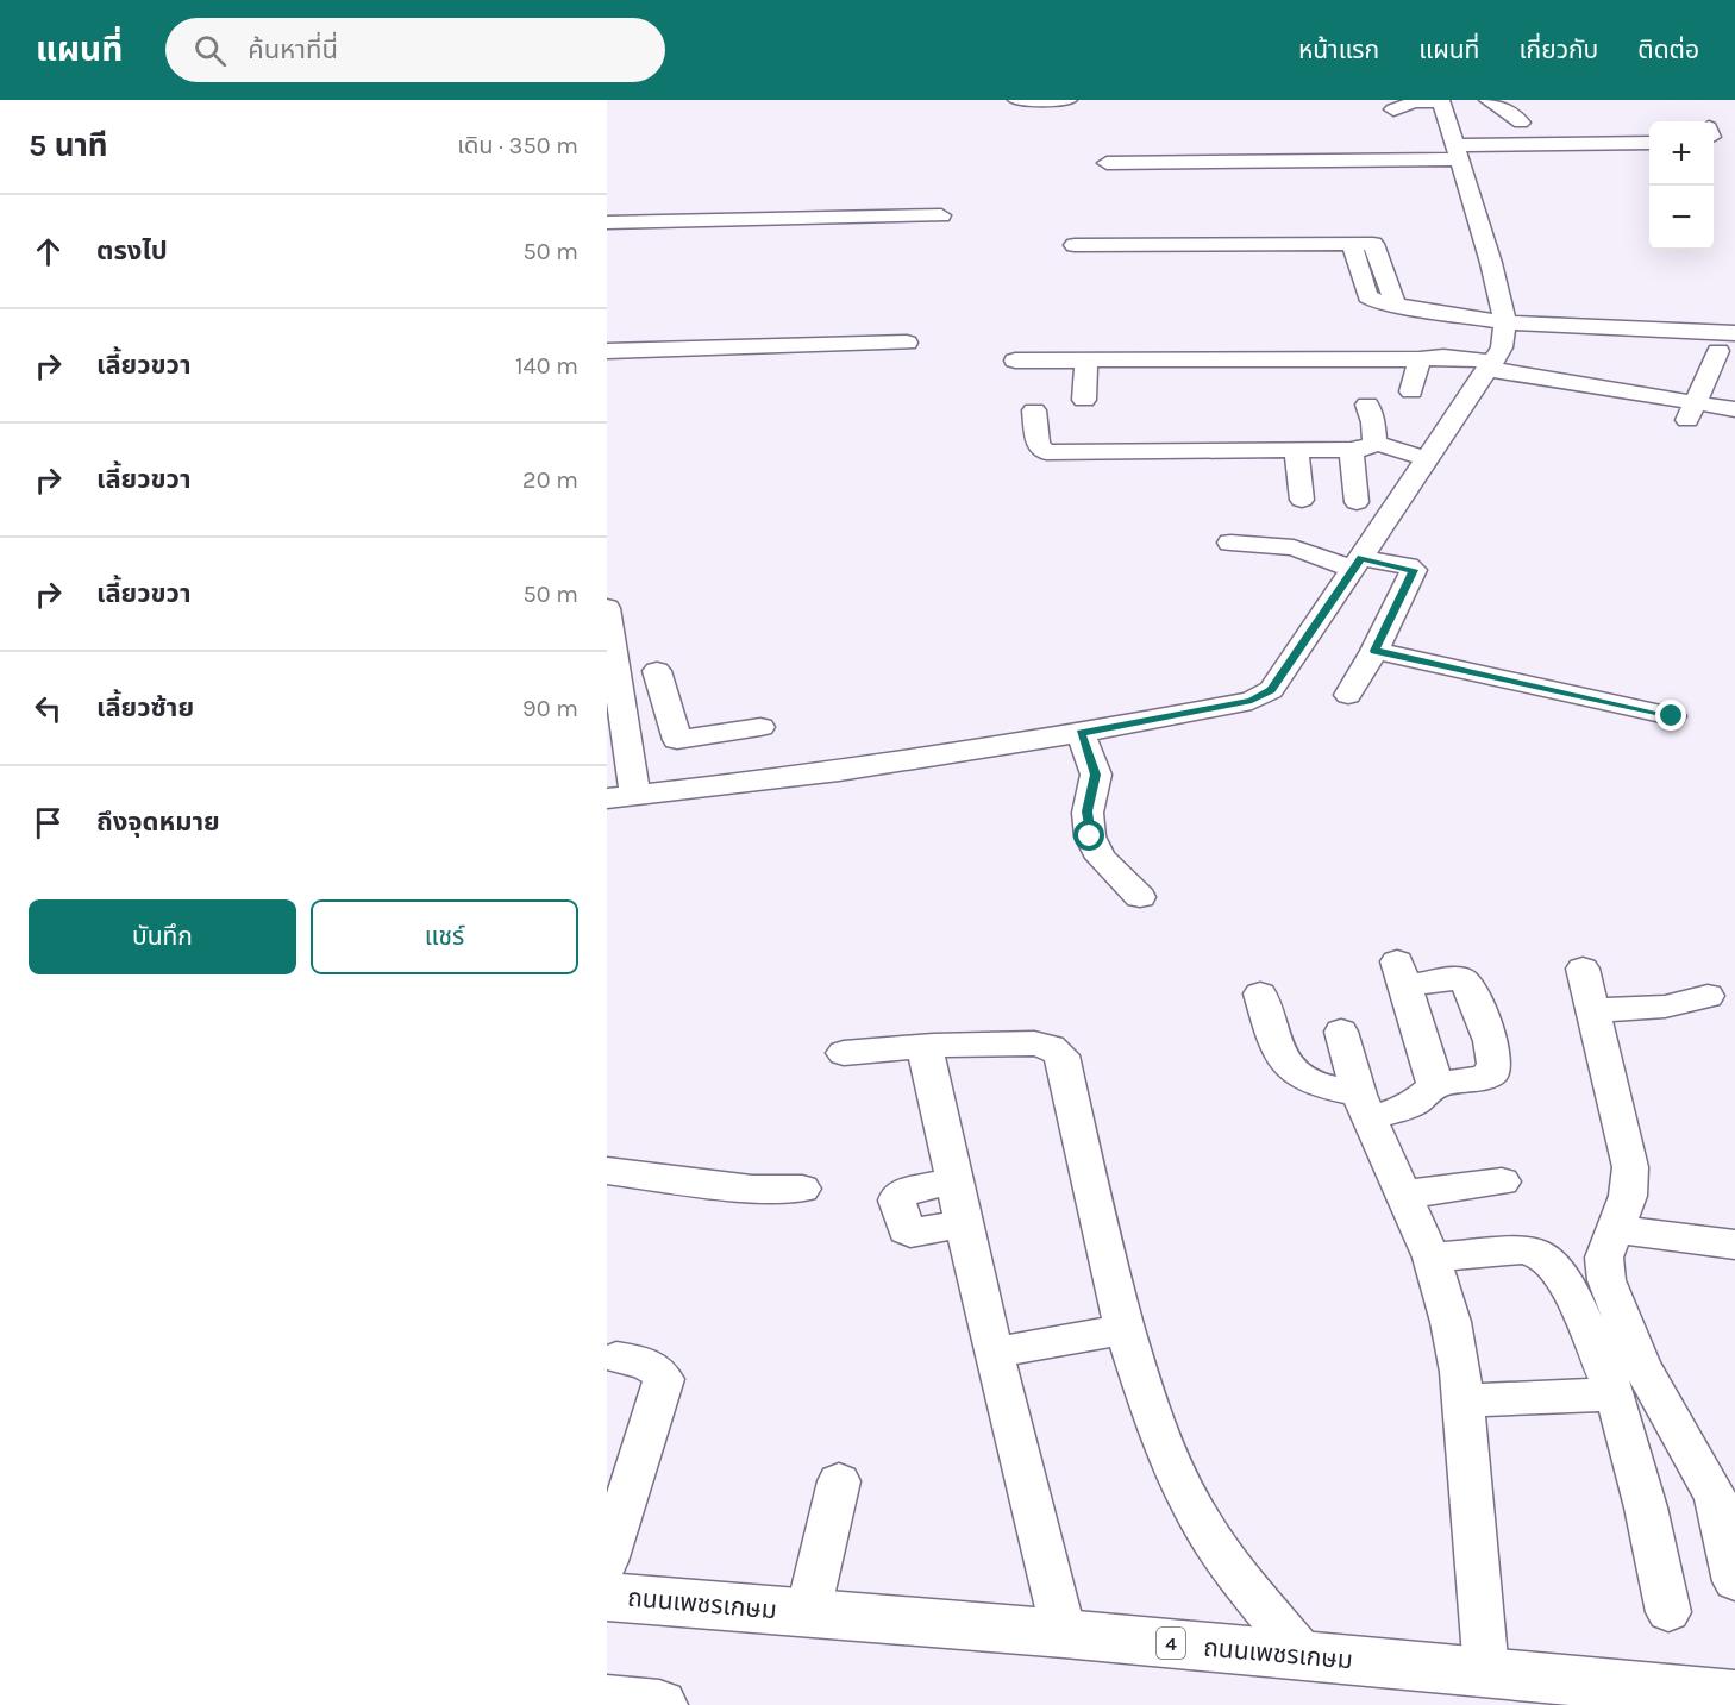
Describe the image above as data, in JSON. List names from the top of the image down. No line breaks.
{"streets":{"main road":["ถนนเพชรเกษม","4"]},"page":{"header":"แผนที่","search":"ค้นหาที่นี่","nav":["หน้าแรก","แผนที่","เกี่ยวกับ","ติดต่อ"],"heading":["5 นาที","เดิน · 350 m"],"map_buttons":["+","−"],"list":[["ตรงไป","50 m"],["เลี้ยวขวา","140 m"],["เลี้ยวขวา","20 m"],["เลี้ยวขวา","50 m"],["เลี้ยวซ้าย","90 m"],"ถึงจุดหมาย"],"buttons":["บันทึก","แชร์"]}}
